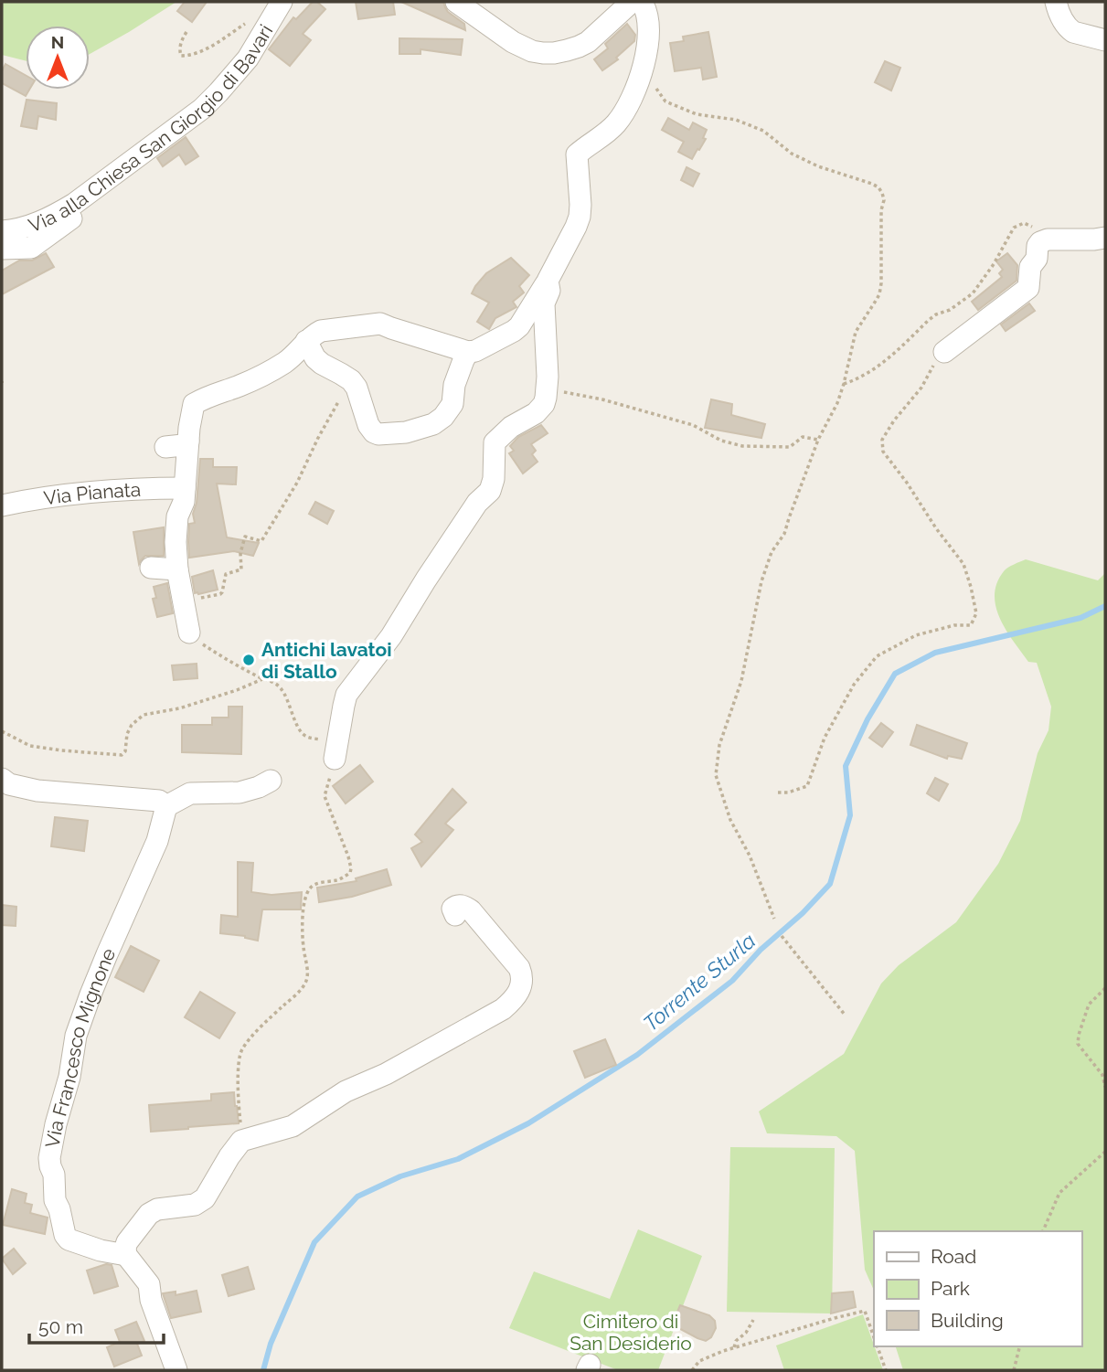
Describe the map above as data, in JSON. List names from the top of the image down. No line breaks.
{"streets":{"street":["Via alla Chiesa San Giorgio di Bavari","Via Pianata","Via Francesco Mignone"]},"water":["Torrente Sturla"],"parks":["Cimitero di San Desiderio"],"places":["Antichi lavatoi di Stallo"],"legend":["Road","Park","Building"],"scale_bar":"50 m","north":"top"}
